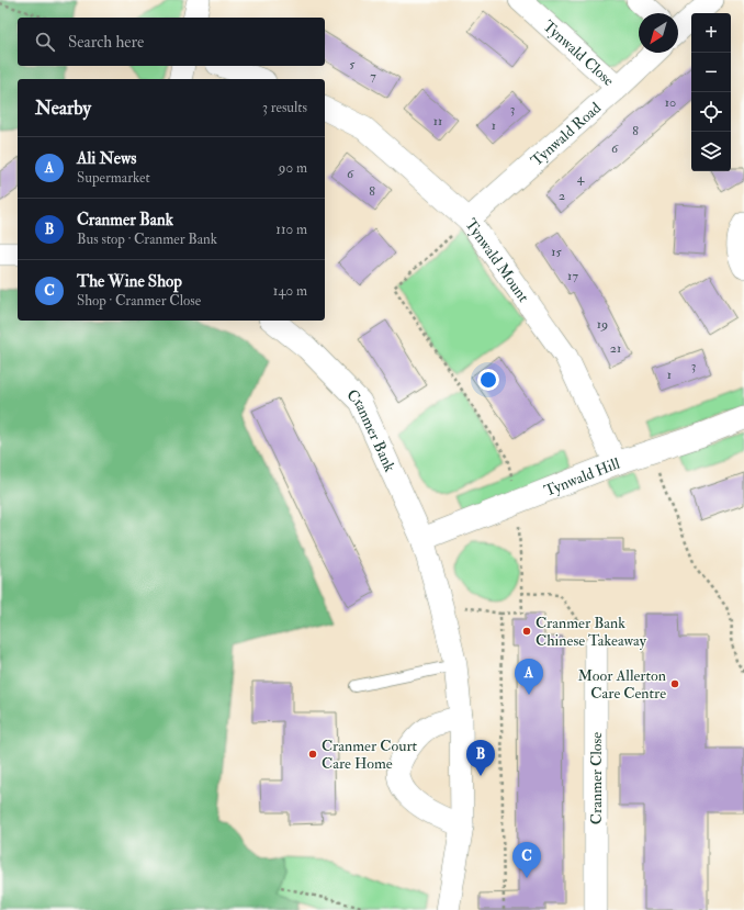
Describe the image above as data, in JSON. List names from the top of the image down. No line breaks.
{"streets":{"street":["Tynwald Close","Tynwald Road","Tynwald Mount","Cranmer Bank","Tynwald Hill","Cranmer Close"]},"crossings":[["Tynwald Close","Tynwald Road"],["Tynwald Road","Tynwald Mount"],["Tynwald Mount","Tynwald Hill"],["Cranmer Bank","Tynwald Hill"]],"places":["Cranmer Bank Chinese Takeaway","Moor Allerton Care Centre","Cranmer Court Care Home"],"house_numbers":["5","7","10","3","11","1","8","6","6","4","8","2","15","17","19","21","3","1"],"north":"bottom left","page":{"map_buttons":["+","−"],"search":"Search here","heading":["Nearby","3 results"],"list":[{"mark":"A","name":"Ali News","note":"Supermarket","value":"90 m"},{"mark":"B","name":"Cranmer Bank","note":"Bus stop · Cranmer Bank","value":"110 m"},{"mark":"C","name":"The Wine Shop","note":"Shop · Cranmer Close","value":"140 m"}],"pins":["A","B","C"]}}
